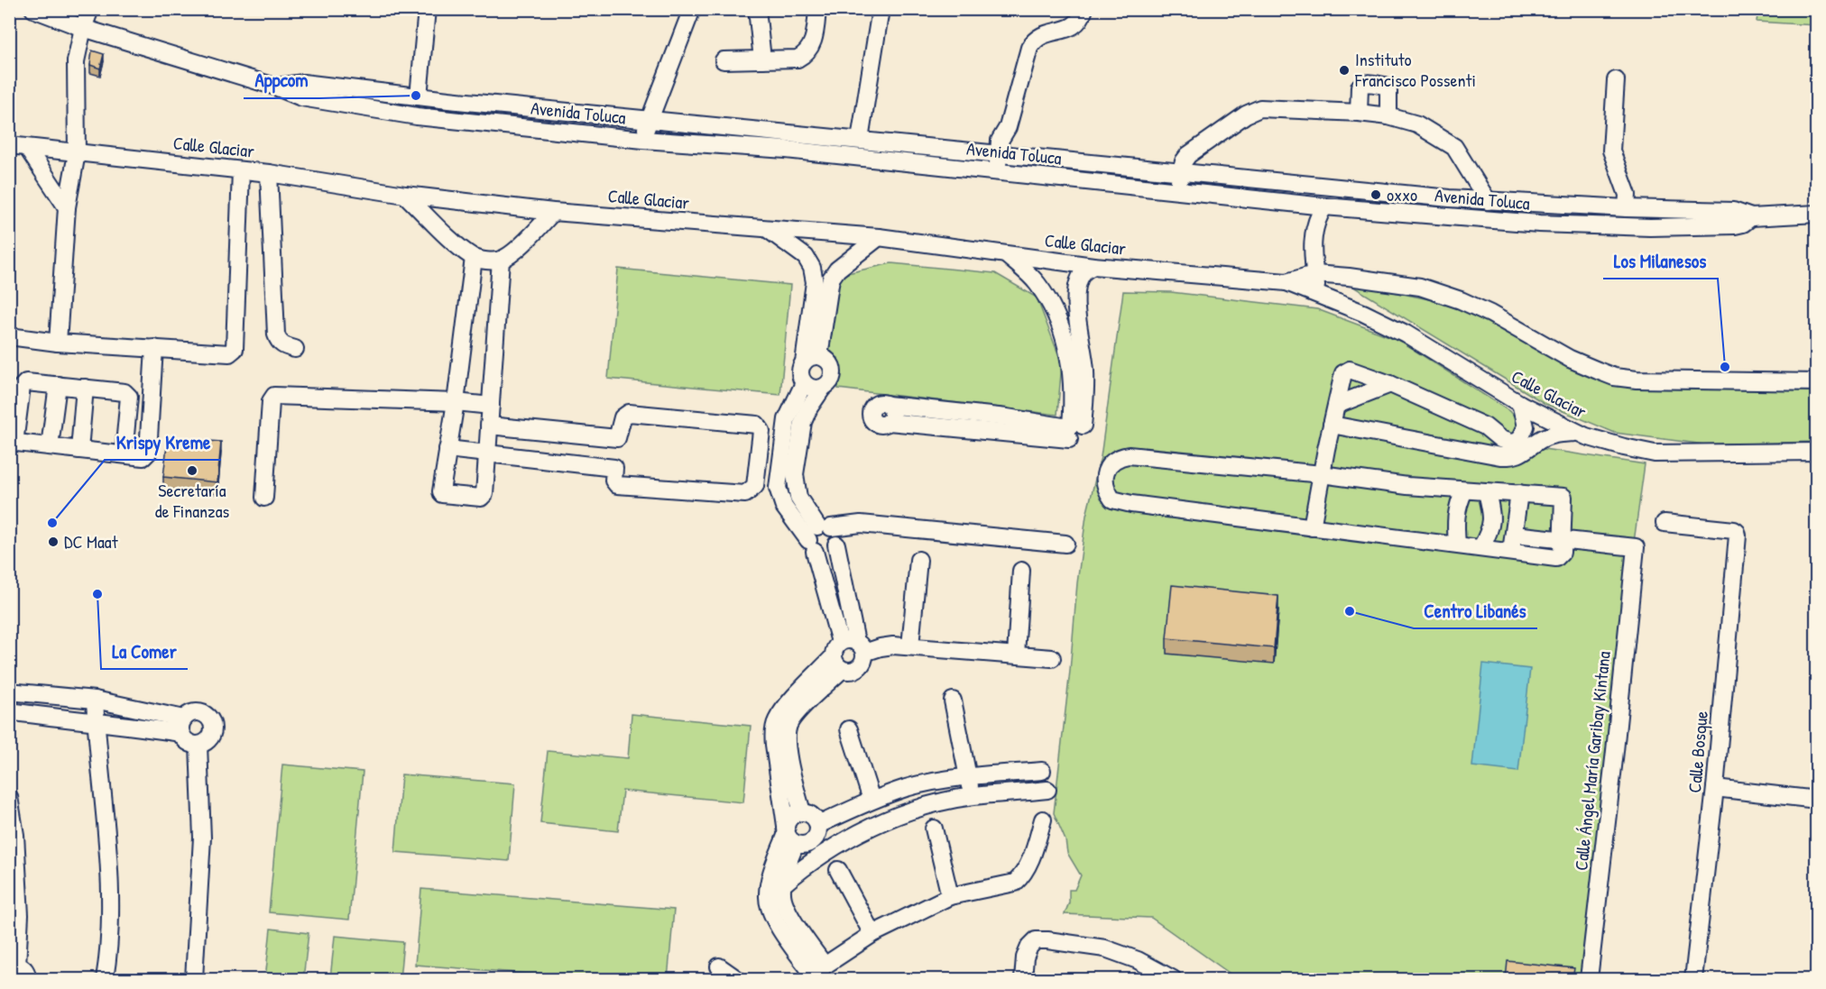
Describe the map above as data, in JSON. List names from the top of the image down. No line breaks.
{"streets":{"street":["Avenida Toluca","Calle Glaciar","Calle Bosque","Calle Ángel María Garibay Kintana"]},"places":["Instituto Francisco Possenti","Appcom","oxxo","Los Milanesos","Secretaría de Finanzas","Krispy Kreme","DC Maat","La Comer","Centro Libanés"]}
